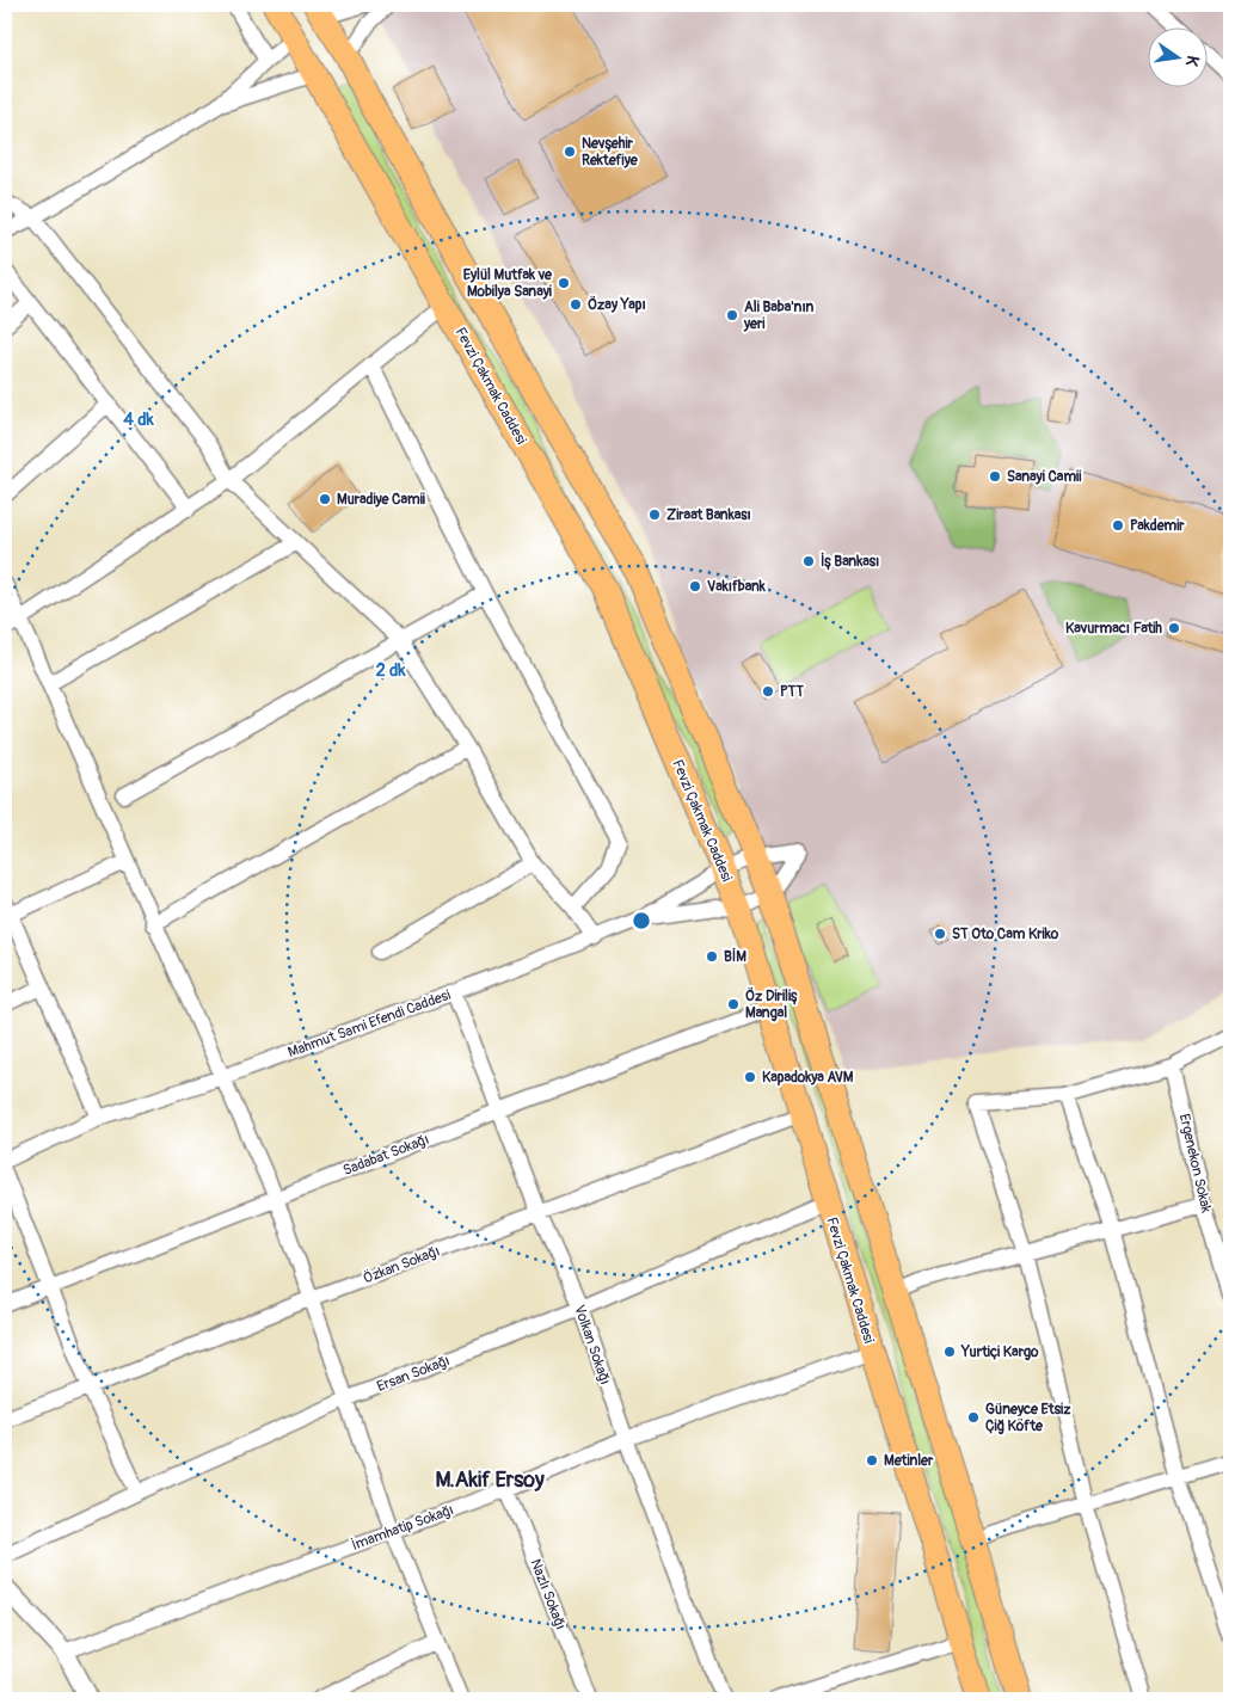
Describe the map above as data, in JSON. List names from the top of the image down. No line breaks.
{"streets":{"main road":["Fevzi Çakmak Caddesi"],"street":["Mahmut Sami Efendi Caddesi","Sadabat Sokağı","Ergenekon Sokak","Özkan Sokağı","Volkan Sokağı","Ersan Sokağı","İmamhatip Sokağı","Nazlı Sokağı"]},"crossings":[["Fevzi Çakmak Caddesi","Mahmut Sami Efendi Caddesi"],["Fevzi Çakmak Caddesi","Sadabat Sokağı"],["Fevzi Çakmak Caddesi","Özkan Sokağı"],["Fevzi Çakmak Caddesi","Ersan Sokağı"],["Fevzi Çakmak Caddesi","İmamhatip Sokağı"],["Mahmut Sami Efendi Caddesi","Volkan Sokağı"],["Sadabat Sokağı","Volkan Sokağı"],["Özkan Sokağı","Volkan Sokağı"],["Volkan Sokağı","Ersan Sokağı"],["Volkan Sokağı","İmamhatip Sokağı"],["İmamhatip Sokağı","Nazlı Sokağı"]],"districts":["M.Akif Ersoy"],"places":["Nevşehir Rektefiye","Eylül Mutfak ve Mobilya Sanayi","Özay Yapı","Ali Baba'nın yeri","Sanayi Camii","Muradiye Camii","Ziraat Bankası","Pakdemir","İş Bankası","Vakıfbank","Kavurmacı Fatih","PTT","ST Oto Cam Kriko","BİM","Öz Diriliş Mangal","Kapadokya AVM","Yurtiçi Kargo","Güneyce Etsiz Çiğ Köfte","Metinler"],"north":"right","rings":["4 dk","2 dk"]}
